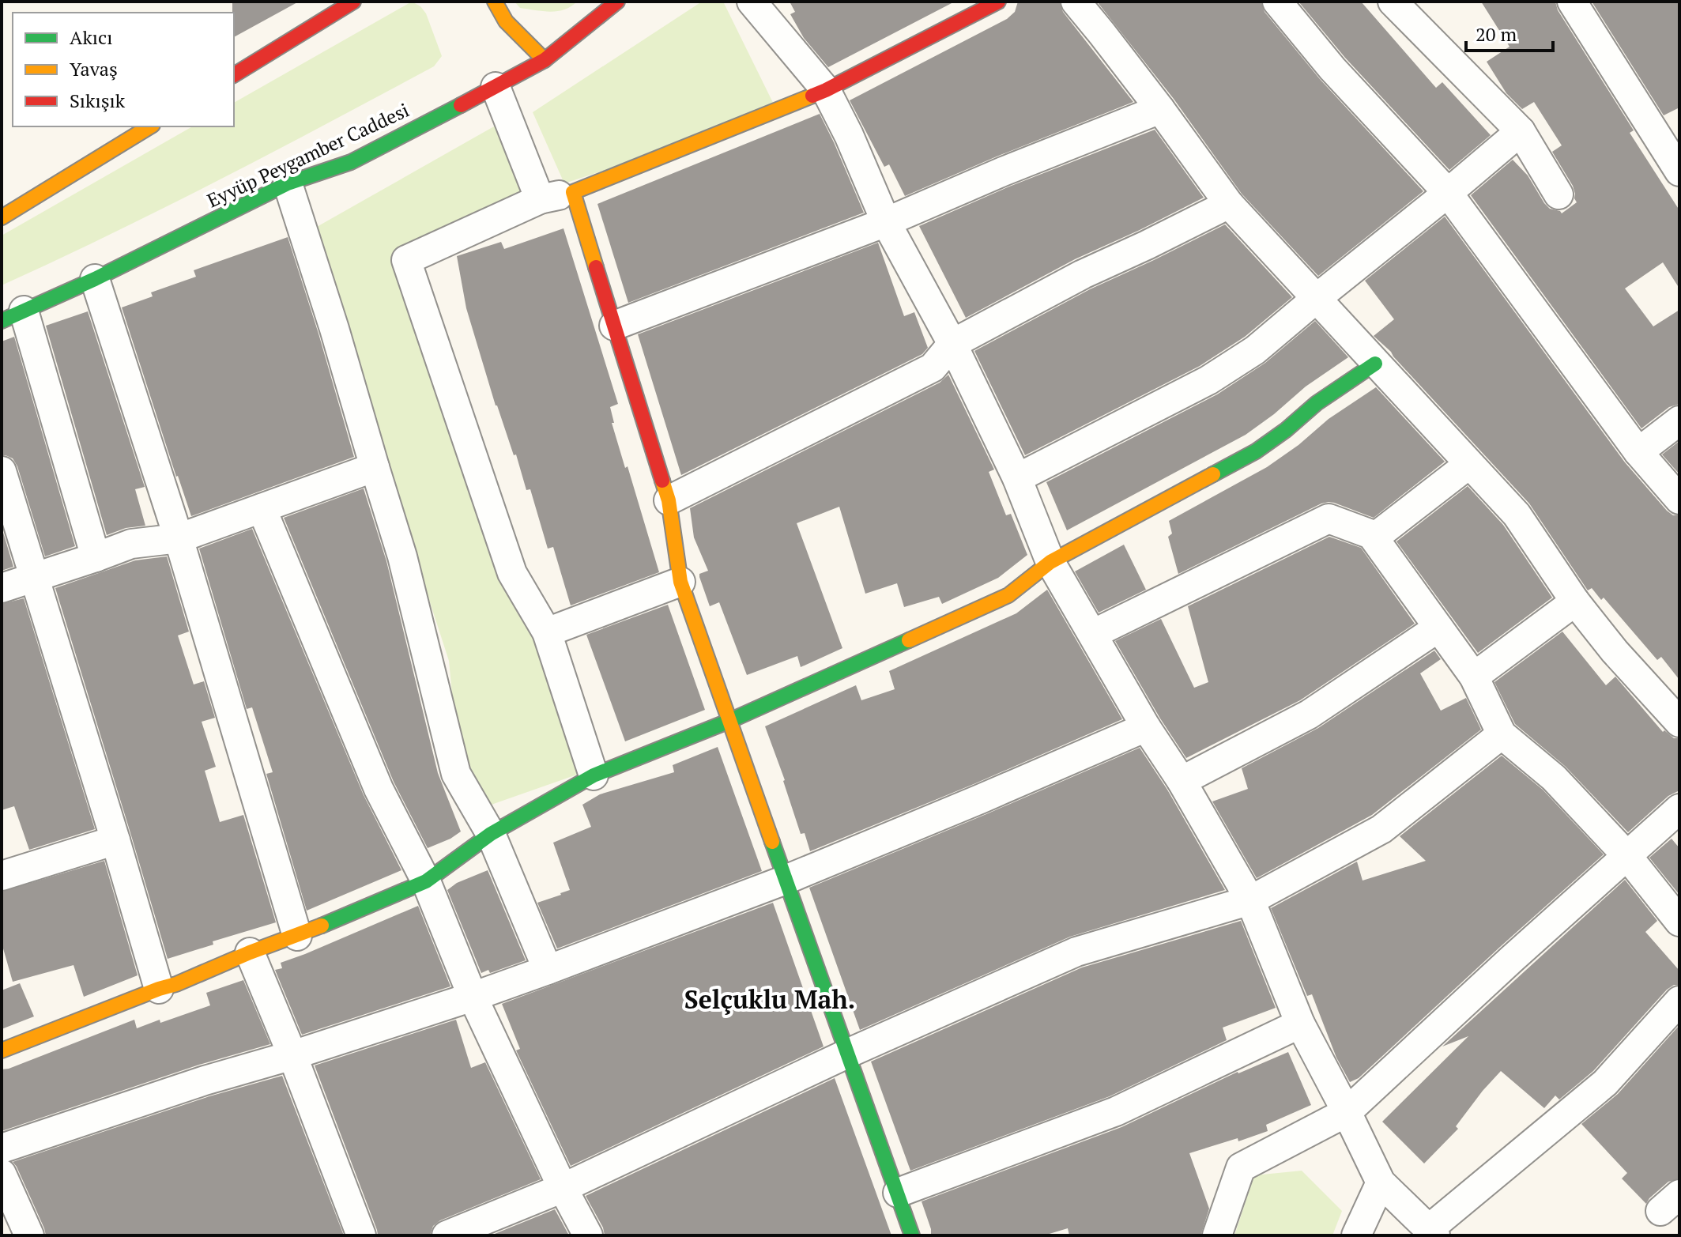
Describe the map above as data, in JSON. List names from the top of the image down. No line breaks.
{"streets":{"street":["Eyyüp Peygamber Caddesi"]},"districts":["Selçuklu Mah."],"legend":["Akıcı","Yavaş","Sıkışık"],"scale_bar":"20 m"}
